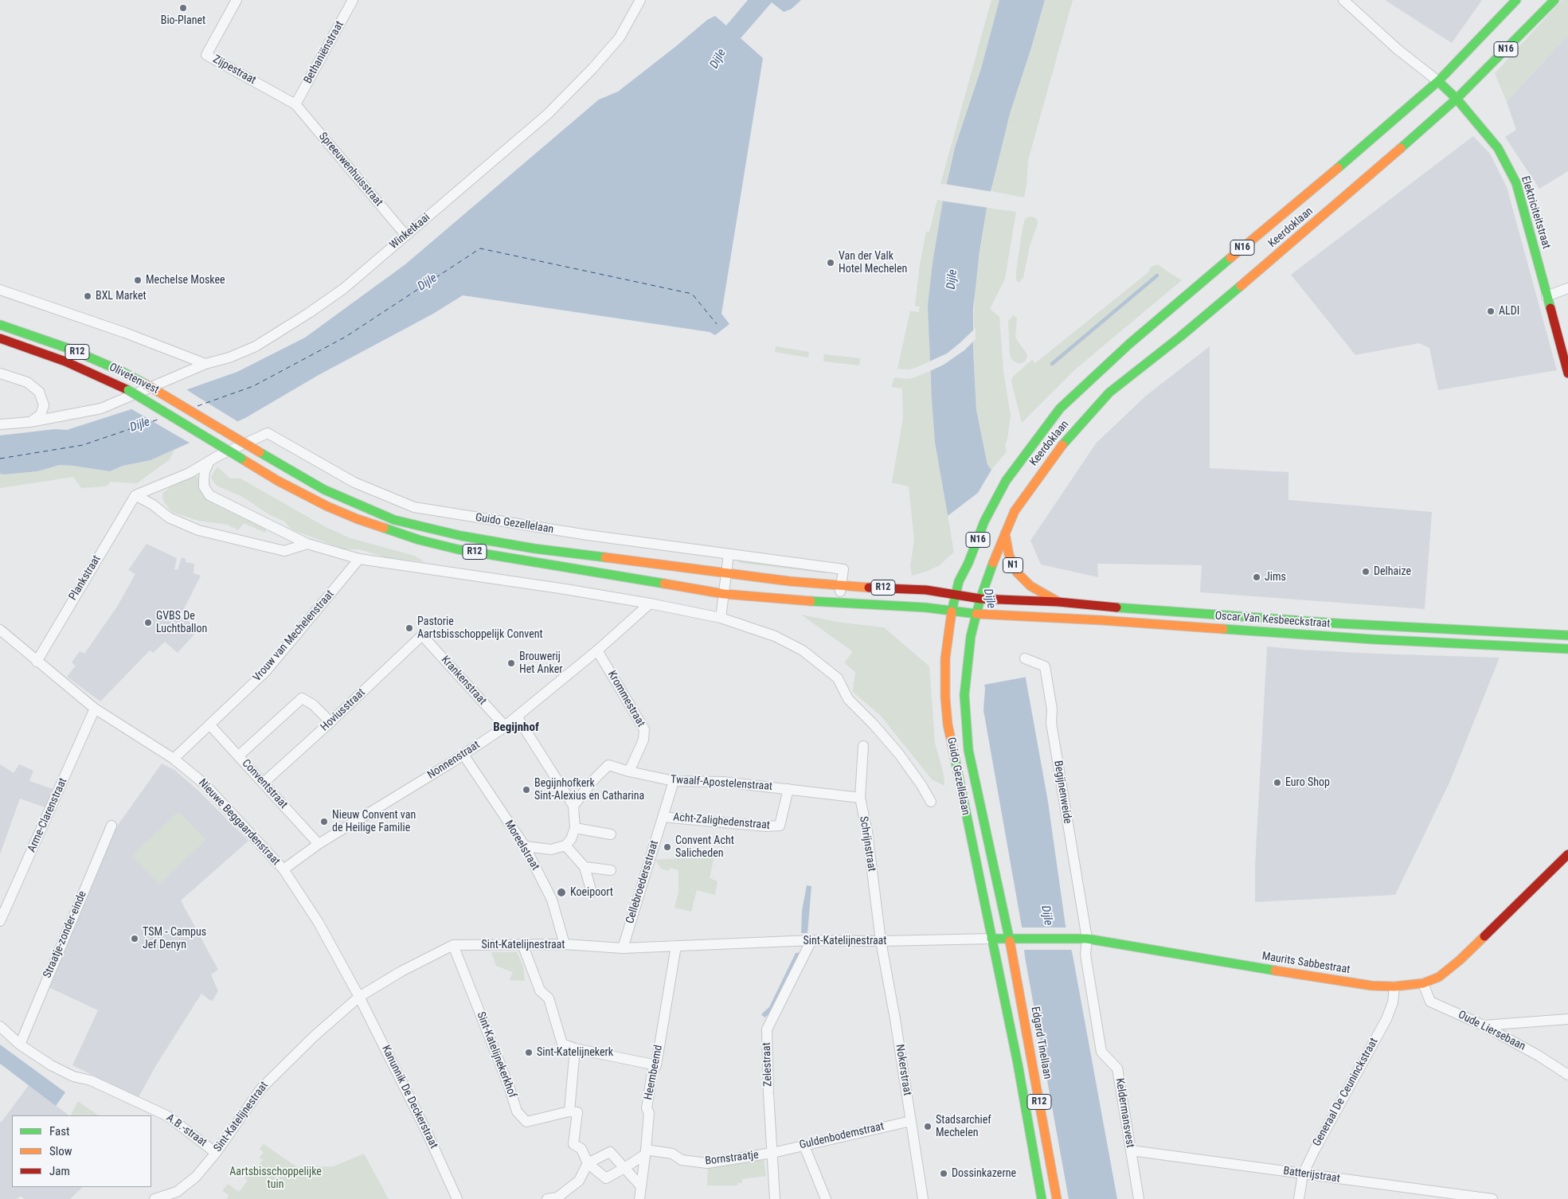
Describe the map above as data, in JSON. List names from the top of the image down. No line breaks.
{"streets":{"main road":["N16","Elektriciteitstraat","Keerdoklaan","R12","Olivetenvest","Guido Gezellelaan","N1","Oscar Van Kesbeeckstraat","Maurits Sabbestraat","Edgard Tinellaan"],"street":["Bethaniënstraat","Zijpestraat","Spreeuwenhuisstraat","Winketkaai","Plankstraat","Vrouw van Mechelenstraat","Krankenstraat","Krommestraat","Hoviusstraat","Nonnenstraat","Twaalf-Apostelenstraat","Conventstraat","Begijnenweide","Arme-Clarenstraat","Acht-Zalighedenstraat","Nieuwe Beggaardenstraat","Schrijnstraat","Moreelstraat","Cellebroedersstraat","Straatje-zonder-einde","Sint-Katelijnestraat","Oude Liersebaan","Sint-Katelijnekerkhof","Zelestraat","Nokerstraat","Heembeemd","Generaal De Ceuninckstraat","Kanunnik De Deckerstraat","Keldermansvest","A.B.-straat","Guldenbodemstraat","Bornstraatje","Batterijstraat"]},"crossings":[["N16","Keerdoklaan"],["N16","Guido Gezellelaan"],["N16","N1"],["N16","Oscar Van Kesbeeckstraat"],["Bethaniënstraat","Zijpestraat"],["Bethaniënstraat","Spreeuwenhuisstraat"],["Zijpestraat","Spreeuwenhuisstraat"],["Spreeuwenhuisstraat","Winketkaai"],["Elektriciteitstraat","Keerdoklaan"],["Keerdoklaan","Guido Gezellelaan"],["Keerdoklaan","N1"],["R12","Olivetenvest"],["R12","Guido Gezellelaan"],["R12","Oscar Van Kesbeeckstraat"],["R12","Sint-Katelijnestraat"],["R12","Maurits Sabbestraat"],["Olivetenvest","Guido Gezellelaan"],["Guido Gezellelaan","Plankstraat"],["Guido Gezellelaan","Oscar Van Kesbeeckstraat"],["Guido Gezellelaan","Sint-Katelijnestraat"],["Guido Gezellelaan","Maurits Sabbestraat"],["Guido Gezellelaan","Edgard Tinellaan"],["N1","Oscar Van Kesbeeckstraat"],["Plankstraat","Nieuwe Beggaardenstraat"],["Vrouw van Mechelenstraat","Conventstraat"],["Vrouw van Mechelenstraat","Nieuwe Beggaardenstraat"],["Krankenstraat","Hoviusstraat"],["Krankenstraat","Nonnenstraat"],["Krommestraat","Nonnenstraat"],["Krommestraat","Twaalf-Apostelenstraat"],["Hoviusstraat","Conventstraat"],["Nonnenstraat","Conventstraat"],["Nonnenstraat","Nieuwe Beggaardenstraat"],["Nonnenstraat","Moreelstraat"],["Twaalf-Apostelenstraat","Acht-Zalighedenstraat"],["Twaalf-Apostelenstraat","Schrijnstraat"],["Begijnenweide","Maurits Sabbestraat"],["Begijnenweide","Keldermansvest"],["Arme-Clarenstraat","Nieuwe Beggaardenstraat"],["Acht-Zalighedenstraat","Cellebroedersstraat"],["Nieuwe Beggaardenstraat","Sint-Katelijnestraat"],["Nieuwe Beggaardenstraat","Kanunnik De Deckerstraat"],["Schrijnstraat","Sint-Katelijnestraat"],["Schrijnstraat","Nokerstraat"],["Moreelstraat","Sint-Katelijnestraat"],["Cellebroedersstraat","Sint-Katelijnestraat"],["Straatje-zonder-einde","A.B.-straat"],["Sint-Katelijnestraat","Maurits Sabbestraat"],["Sint-Katelijnestraat","Sint-Katelijnekerkhof"],["Sint-Katelijnestraat","Zelestraat"],["Sint-Katelijnestraat","Nokerstraat"],["Sint-Katelijnestraat","Heembeemd"],["Sint-Katelijnestraat","Kanunnik De Deckerstraat"],["Sint-Katelijnestraat","A.B.-straat"],["Maurits Sabbestraat","Oude Liersebaan"],["Maurits Sabbestraat","Edgard Tinellaan"],["Maurits Sabbestraat","Generaal De Ceuninckstraat"],["Maurits Sabbestraat","Keldermansvest"],["Zelestraat","Guldenbodemstraat"],["Zelestraat","Bornstraatje"],["Nokerstraat","Guldenbodemstraat"],["Heembeemd","Bornstraatje"],["Generaal De Ceuninckstraat","Batterijstraat"],["Keldermansvest","Batterijstraat"],["Guldenbodemstraat","Bornstraatje"]],"districts":["Begijnhof"],"water":["Dijle"],"parks":["Aartsbisschoppelijke tuin"],"places":["Bio-Planet","Van der Valk Hotel Mechelen","Mechelse Moskee","BXL Market","ALDI","Delhaize","Jims","GVBS De Luchtballon","Pastorie Aartsbisschoppelijk Convent","Brouwerij Het Anker","Euro Shop","Begijnhofkerk Sint-Alexius en Catharina","Nieuw Convent van de Heilige Familie","Convent Acht Salicheden","Koeipoort","TSM - Campus Jef Denyn","Sint-Katelijnekerk","Stadsarchief Mechelen","Dossinkazerne"],"legend":["Fast","Slow","Jam"]}
